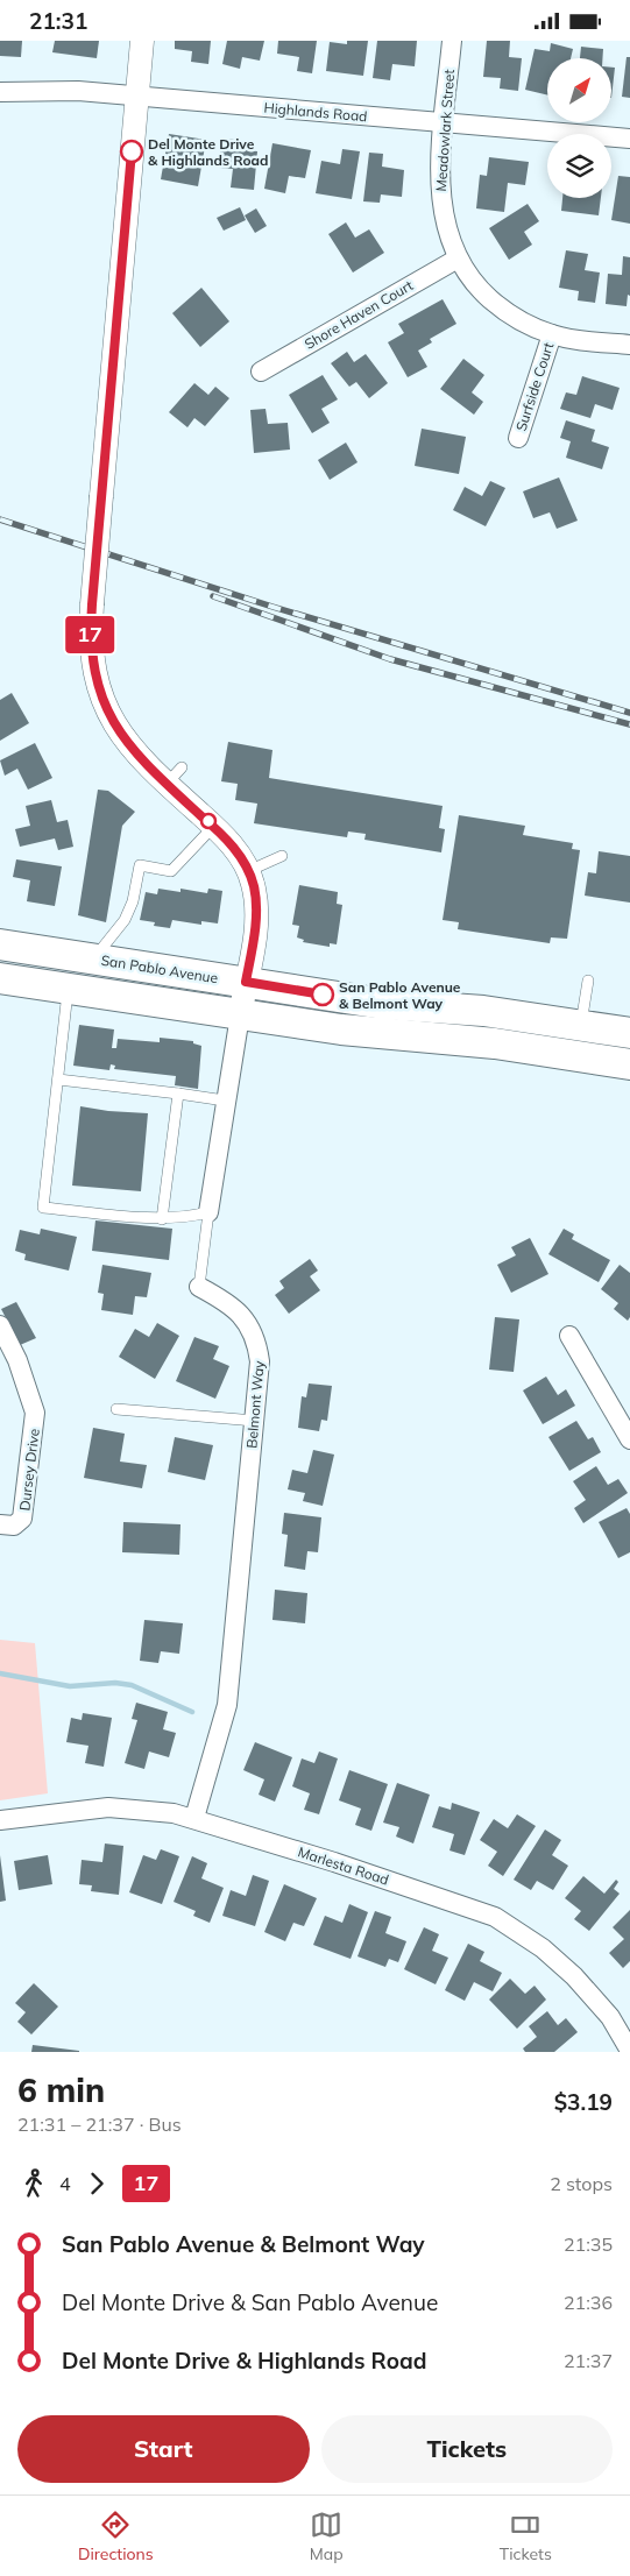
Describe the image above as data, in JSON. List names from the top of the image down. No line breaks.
{"streets":{"main road":["San Pablo Avenue"],"street":["Highlands Road","Meadowlark Street","Shore Haven Court","Surfside Court","Belmont Way","Dursey Drive","Marlesta Road"]},"crossings":[["Highlands Road","Meadowlark Street"],["Highlands Road","Belmont Way"],["Meadowlark Street","Shore Haven Court"],["Meadowlark Street","Surfside Court"],["San Pablo Avenue","Belmont Way"],["Belmont Way","Marlesta Road"]],"places":["Del Monte Drive & Highlands Road","San Pablo Avenue & Belmont Way"],"lines":["bus line 17"],"north":"top right","page":{"status":"21:31","on_map":"17","heading":["6 min","21:31 – 21:37 · Bus","$3.19"],"legs":["4","17","2 stops"],"list":[{"name":"San Pablo Avenue & Belmont Way","value":"21:35"},{"name":"Del Monte Drive & San Pablo Avenue","value":"21:36"},{"name":"Del Monte Drive & Highlands Road","value":"21:37"}],"buttons":["Start","Tickets"],"tabs":["Directions","Map","Tickets"]}}
